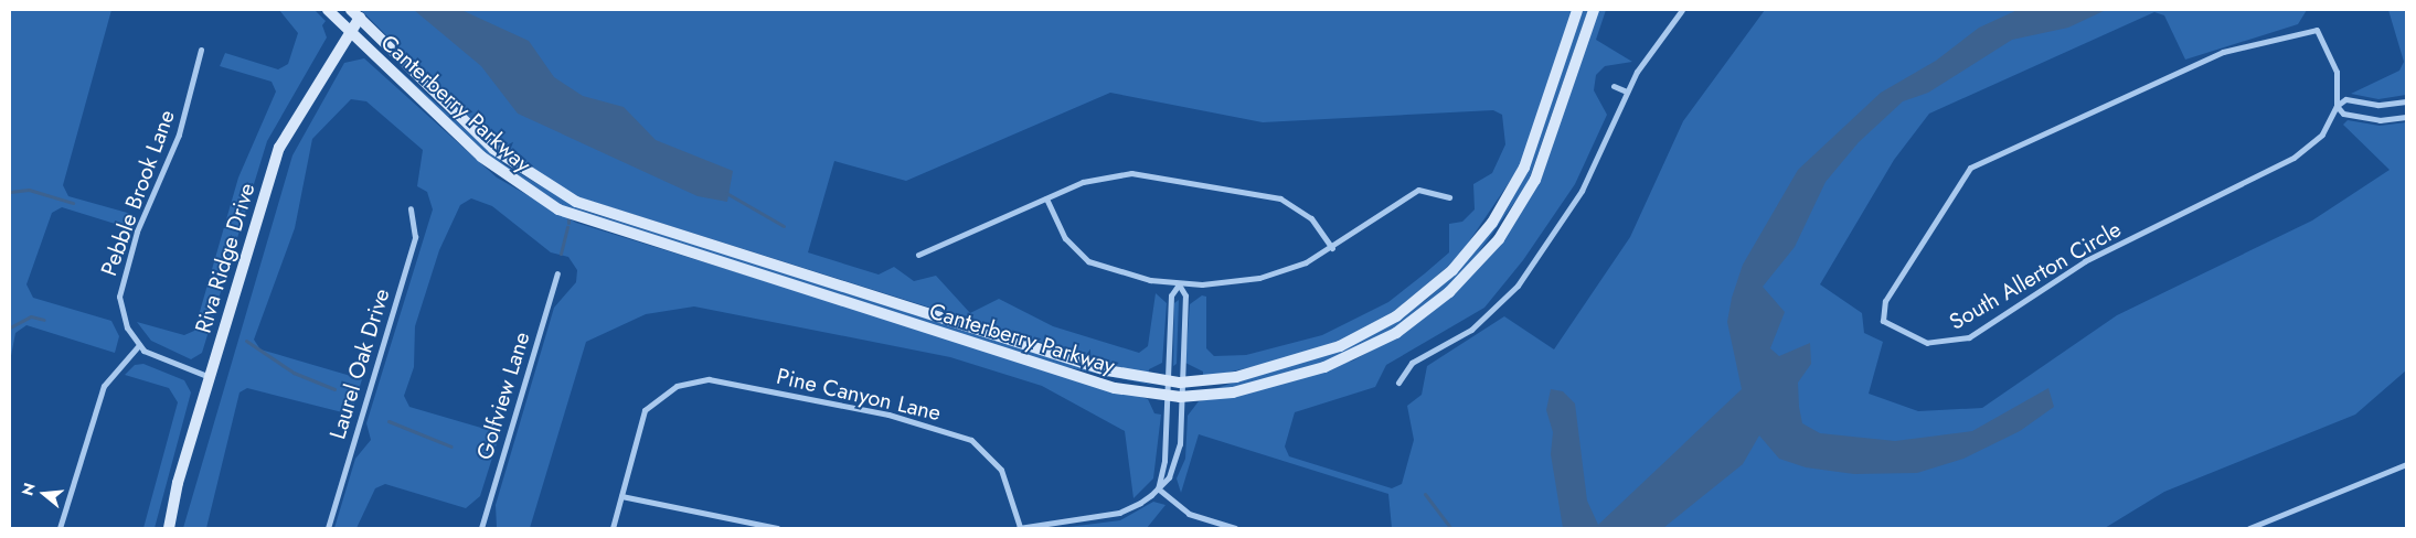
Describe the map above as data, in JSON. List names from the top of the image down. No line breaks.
{"streets":{"street":["Canterberry Parkway","Pebble Brook Lane","Riva Ridge Drive","South Allerton Circle","Laurel Oak Drive","Pine Canyon Lane","Golfview Lane"]},"crossings":[["Canterberry Parkway","Riva Ridge Drive"],["Pebble Brook Lane","Riva Ridge Drive"]],"north":"left"}
